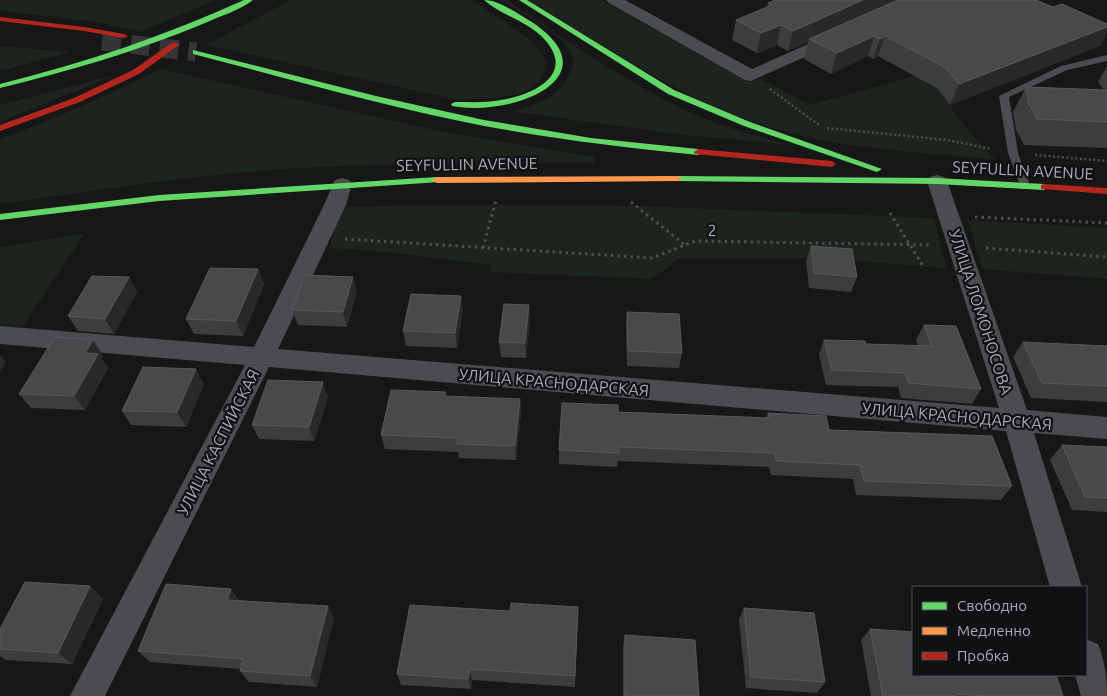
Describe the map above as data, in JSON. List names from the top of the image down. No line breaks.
{"streets":{"main road":["SEYFULLIN AVENUE"],"street":["УЛИЦА ЛОМОНОСОВА","УЛИЦА КРАСНОДАРСКАЯ","УЛИЦА КАСПИЙСКАЯ"],"path":["2"]},"crossings":[["SEYFULLIN AVENUE","УЛИЦА ЛОМОНОСОВА"],["SEYFULLIN AVENUE","УЛИЦА КАСПИЙСКАЯ"],["2","УЛИЦА ЛОМОНОСОВА"],["2","УЛИЦА КАСПИЙСКАЯ"],["УЛИЦА ЛОМОНОСОВА","УЛИЦА КРАСНОДАРСКАЯ"],["УЛИЦА КРАСНОДАРСКАЯ","УЛИЦА КАСПИЙСКАЯ"]],"legend":["Свободно","Медленно","Пробка"]}
